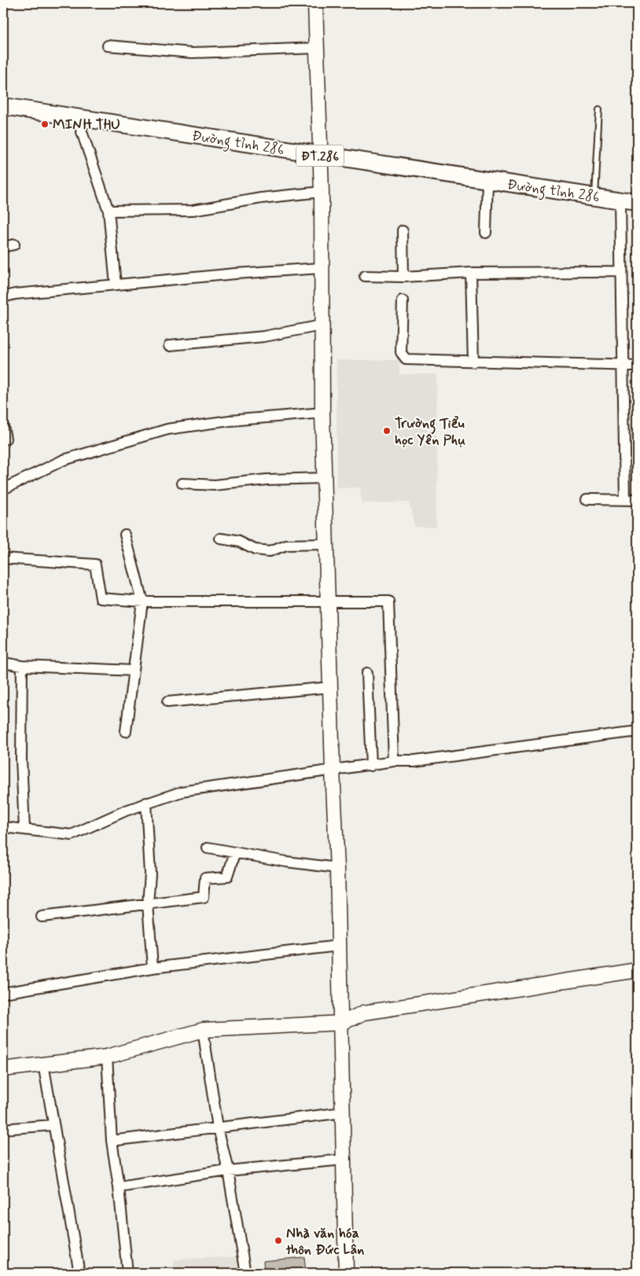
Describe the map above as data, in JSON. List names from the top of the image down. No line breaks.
{"streets":{"main road":["Đường tỉnh 286","ĐT.286"]},"places":["MINH THU","Trường Tiểu học Yên Phụ","Nhà văn hóa thôn Đức Lân"]}
